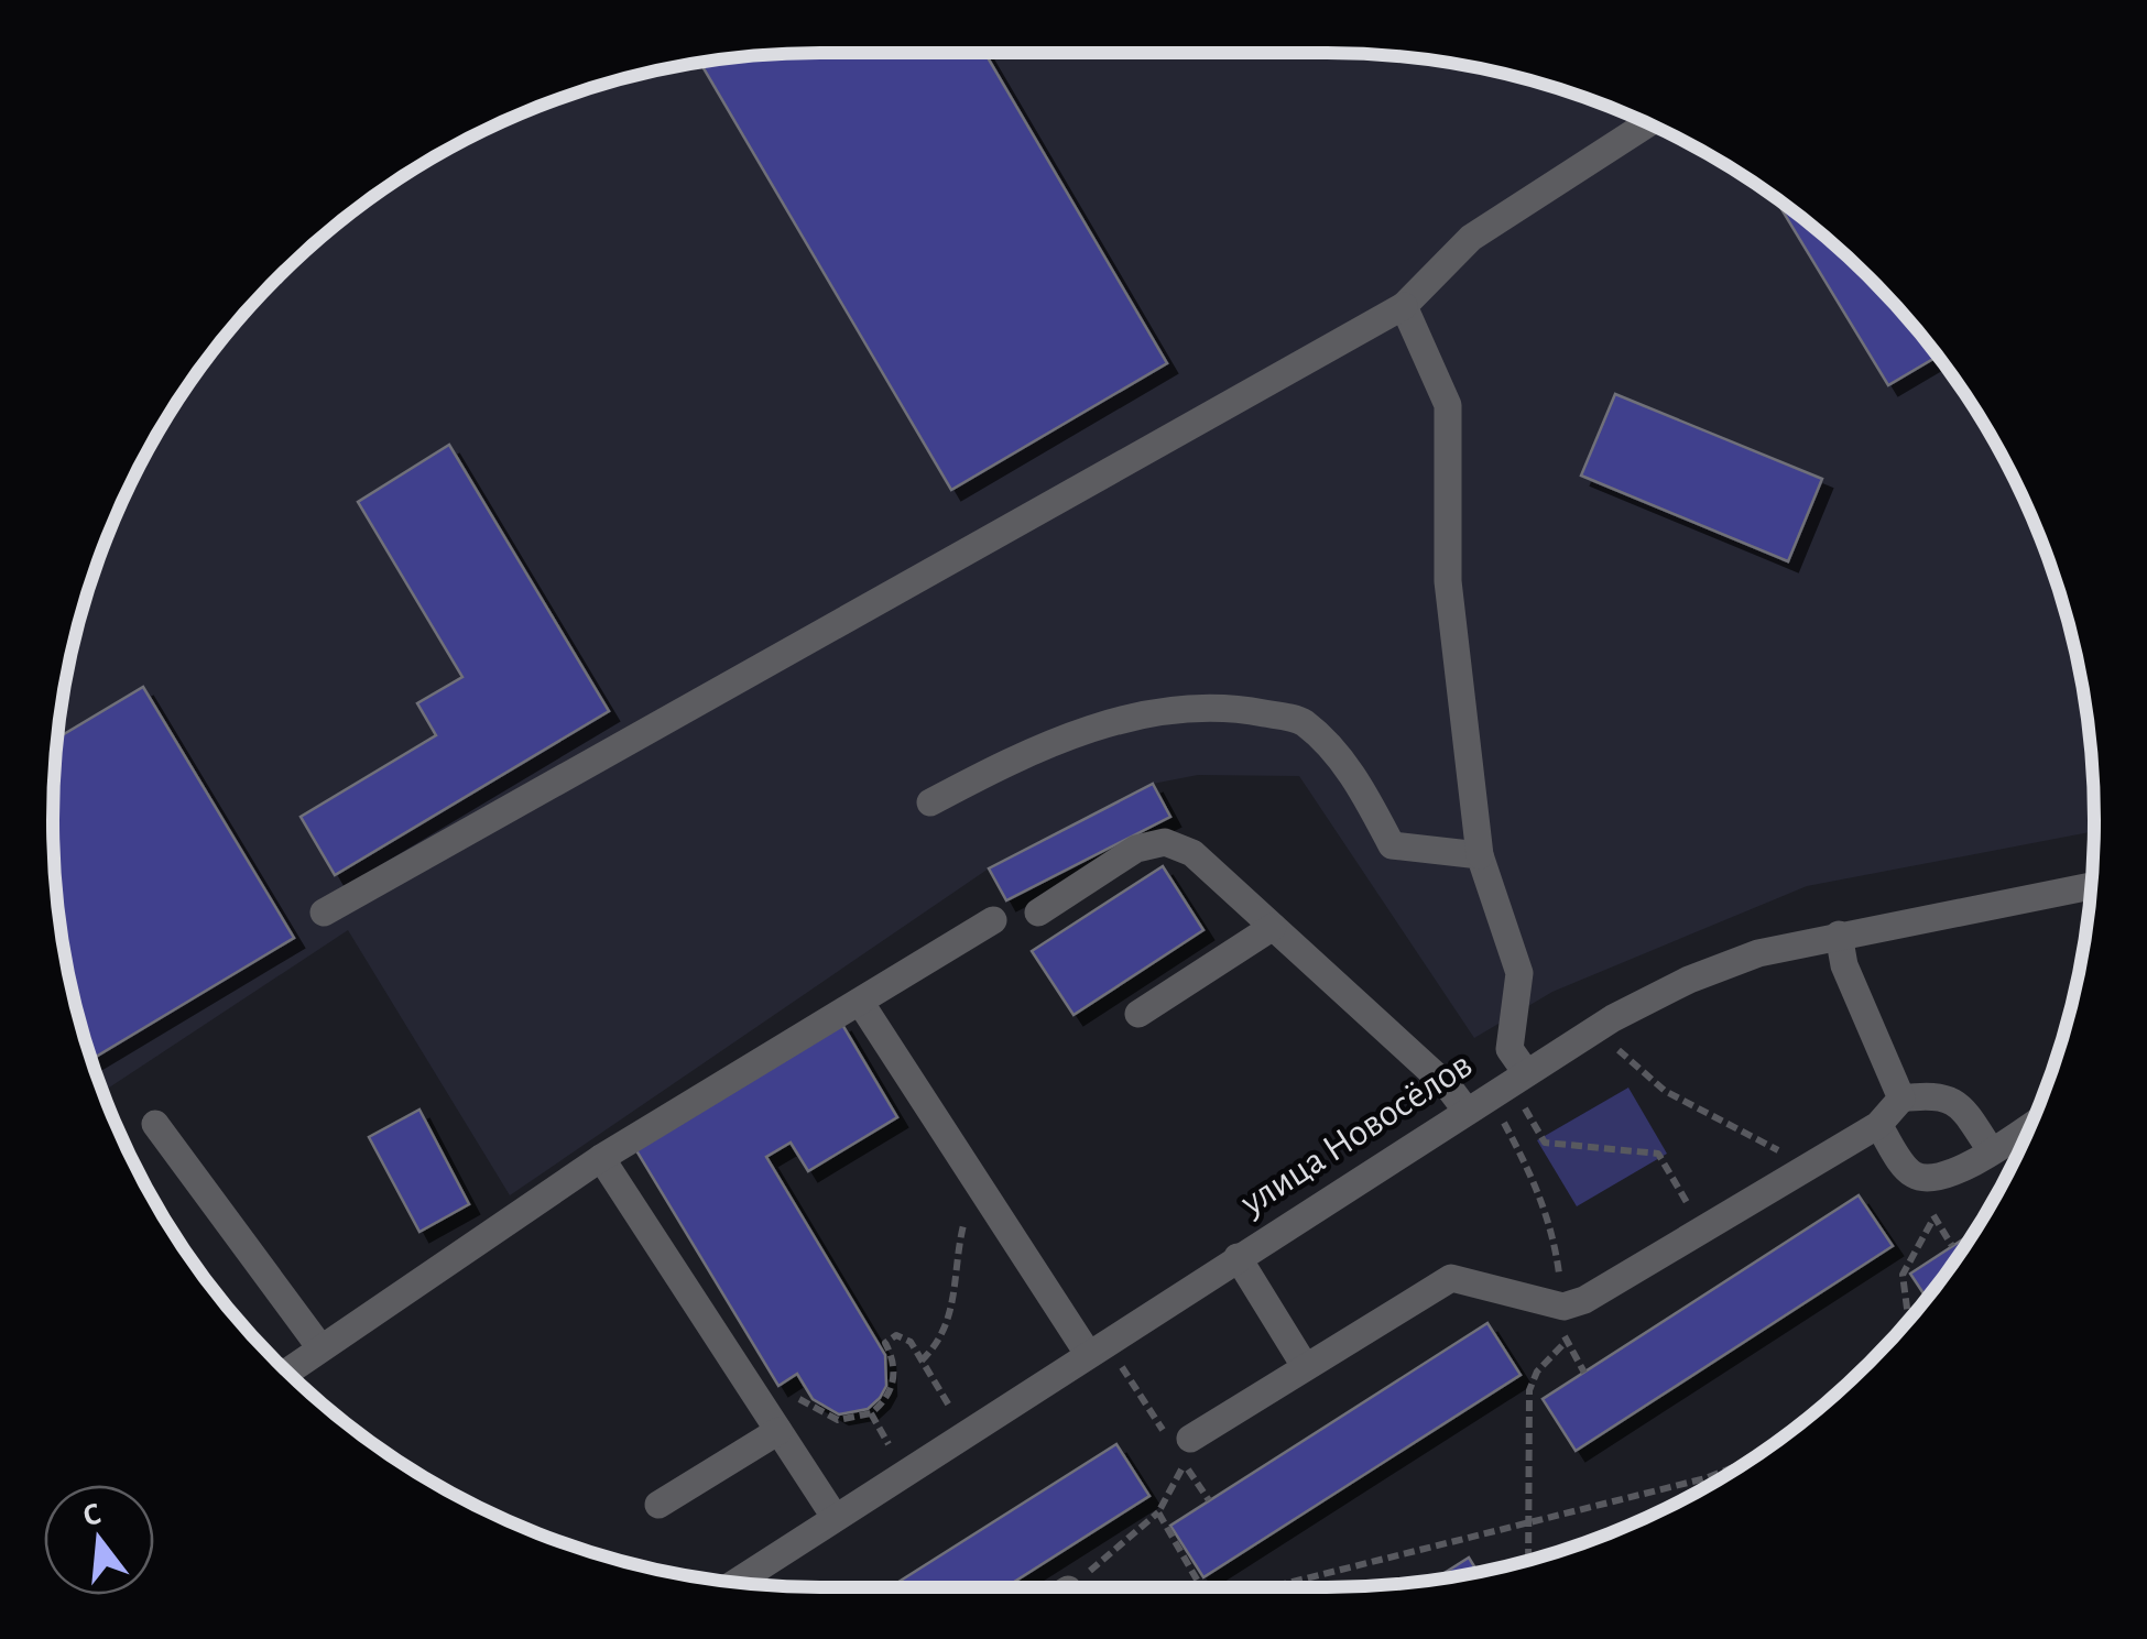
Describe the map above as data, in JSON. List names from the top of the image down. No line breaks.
{"streets":{"street":["улица Новосёлов"]},"north":"top"}
